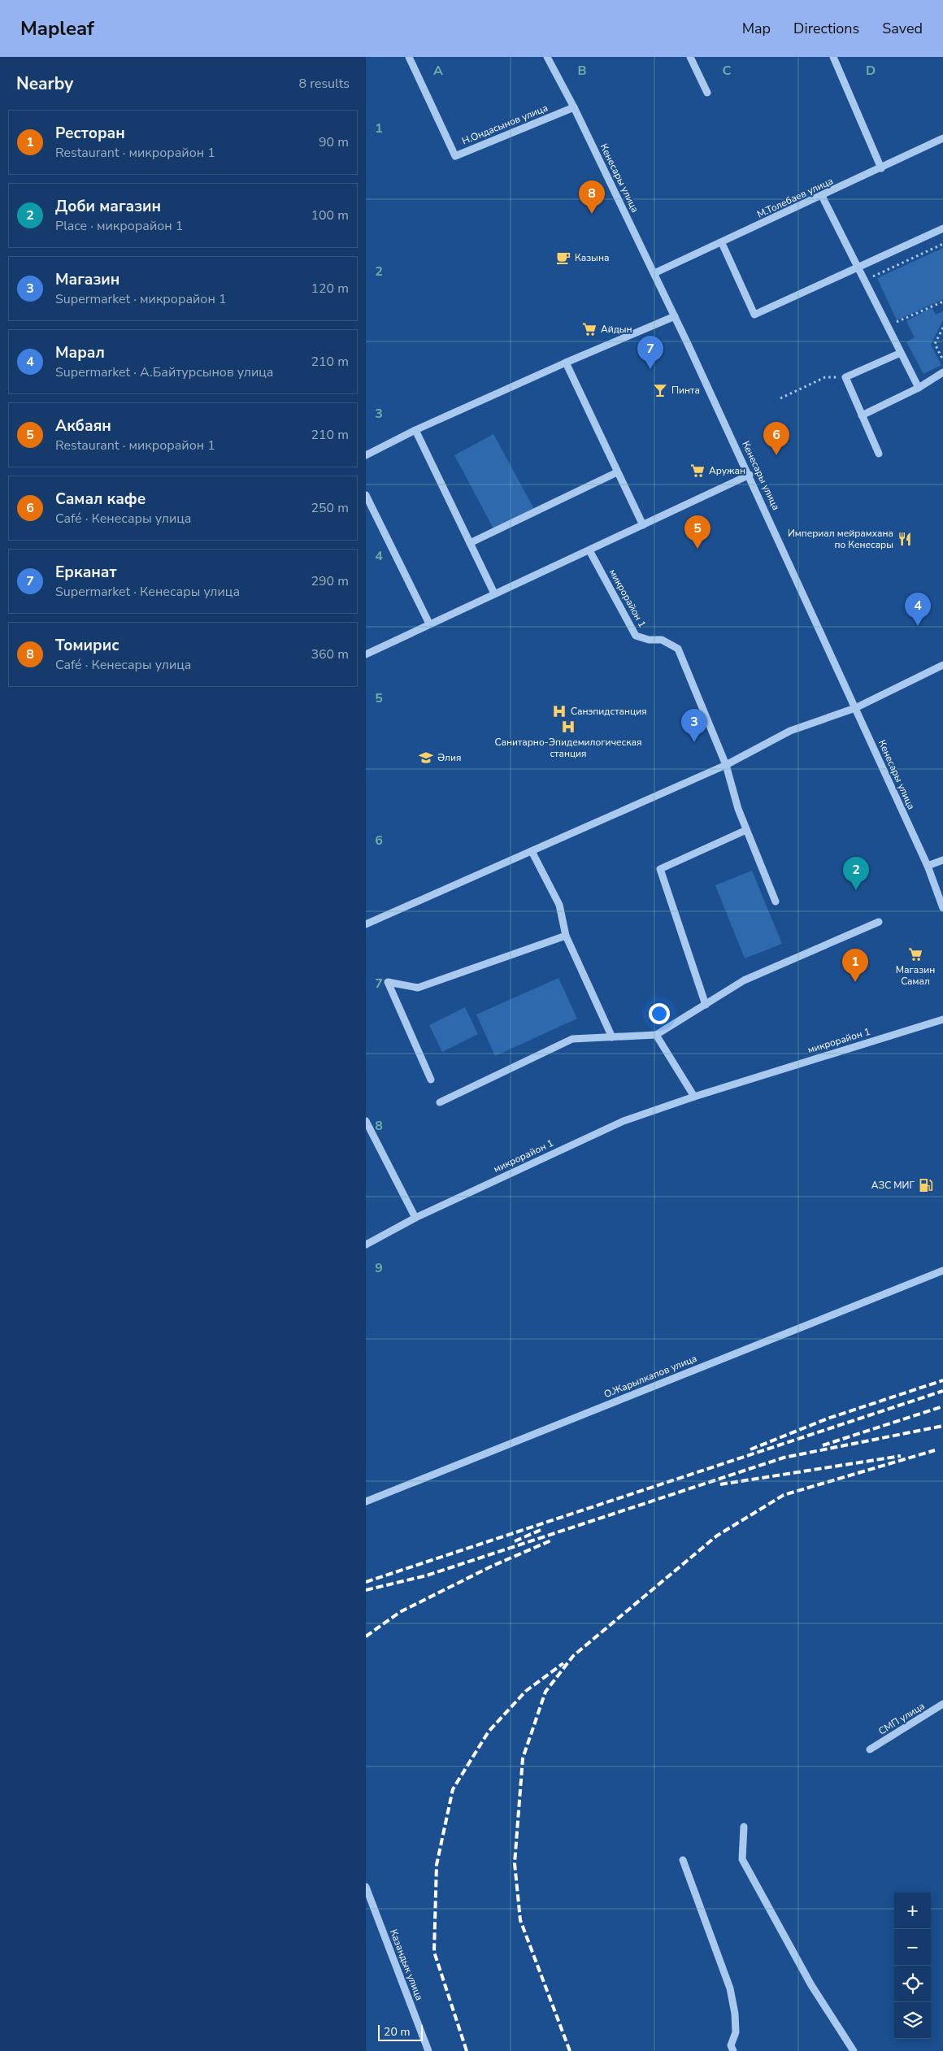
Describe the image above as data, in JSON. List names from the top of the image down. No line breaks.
{"streets":{"street":["Н.Ондасынов улица","Кенесары улица","М.Толебаев улица","микрорайон 1","О.Жарылкапов улица","СМП улица","Казандык улица"]},"crossings":[["Н.Ондасынов улица","Кенесары улица"],["Кенесары улица","М.Толебаев улица"]],"places":{"cafe":["Казына"],"supermarket":["Айдын","Аружан","Магазин Самал"],"bar":["Пинта"],"restaurant":["Империал мейрамхана по Кенесары"],"hospital":["Санэпидстанция","Санитарно-Эпидемилогическая станция"],"school or university":["Әлия"],"fuel station":["АЗС МИГ"]},"scale_bar":"20 m","page":{"header":"Mapleaf","nav":["Map","Directions","Saved"],"heading":["Nearby","8 results"],"list":[{"mark":"1","name":"Ресторан","note":"Restaurant · микрорайон 1","value":"90 m"},{"mark":"2","name":"Доби магазин","note":"Place · микрорайон 1","value":"100 m"},{"mark":"3","name":"Магазин","note":"Supermarket · микрорайон 1","value":"120 m"},{"mark":"4","name":"Марал","note":"Supermarket · А.Байтурсынов улица","value":"210 m"},{"mark":"5","name":"Акбаян","note":"Restaurant · микрорайон 1","value":"210 m"},{"mark":"6","name":"Самал кафе","note":"Café · Кенесары улица","value":"250 m"},{"mark":"7","name":"Ерканат","note":"Supermarket · Кенесары улица","value":"290 m"},{"mark":"8","name":"Томирис","note":"Café · Кенесары улица","value":"360 m"}],"pins":["8","7","6","5","4","3","2","1"],"map_buttons":["+","−"],"scale":"20 m"},"grid":{"columns":["A","B","C","D"],"rows":["1","2","3","4","5","6","7","8","9"]}}
